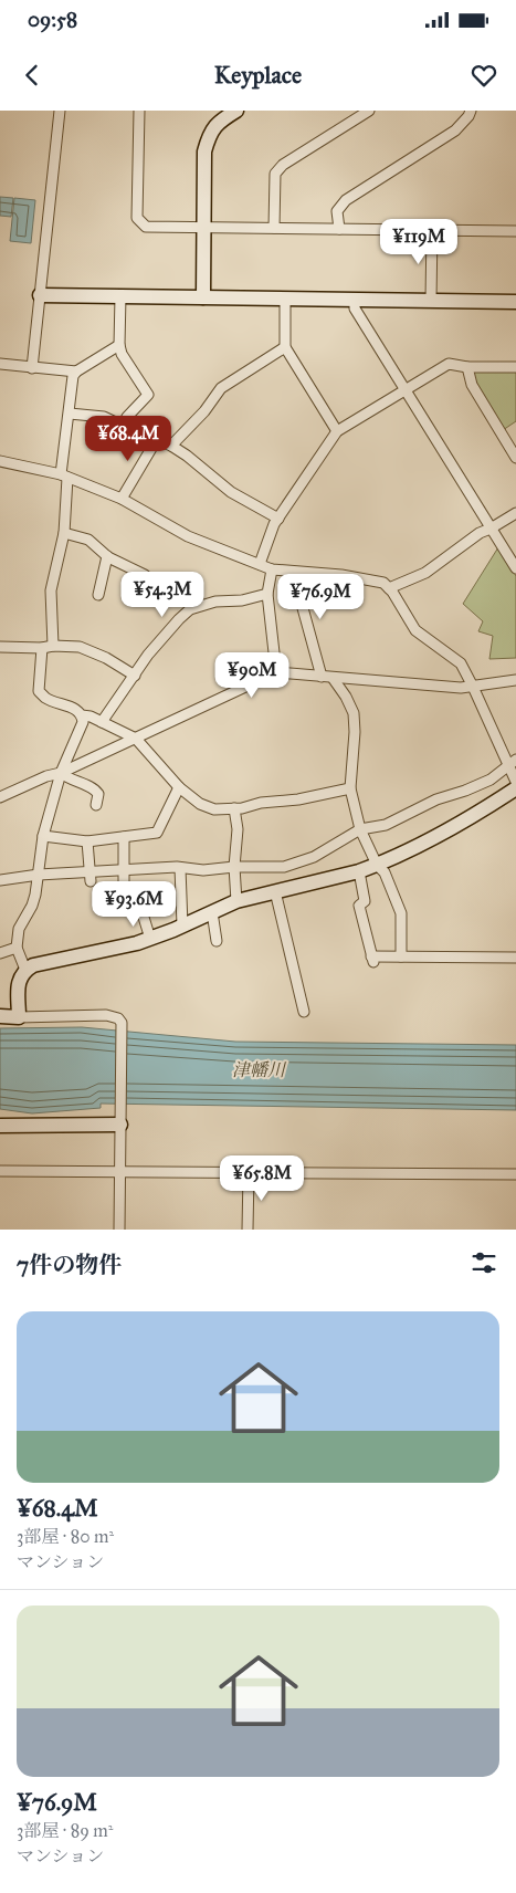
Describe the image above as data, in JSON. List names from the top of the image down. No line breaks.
{"water":["津幡川"],"page":{"status":"09:58","header":"Keyplace","price":["¥119M","¥68.4M","¥54.3M","¥76.9M","¥90M","¥93.6M","¥65.8M"],"heading":"7件の物件","list":[{"name":"¥68.4M","note":"3部屋 · 80 m² · マンション"},{"name":"¥76.9M","note":"3部屋 · 89 m² · マンション"}]}}
